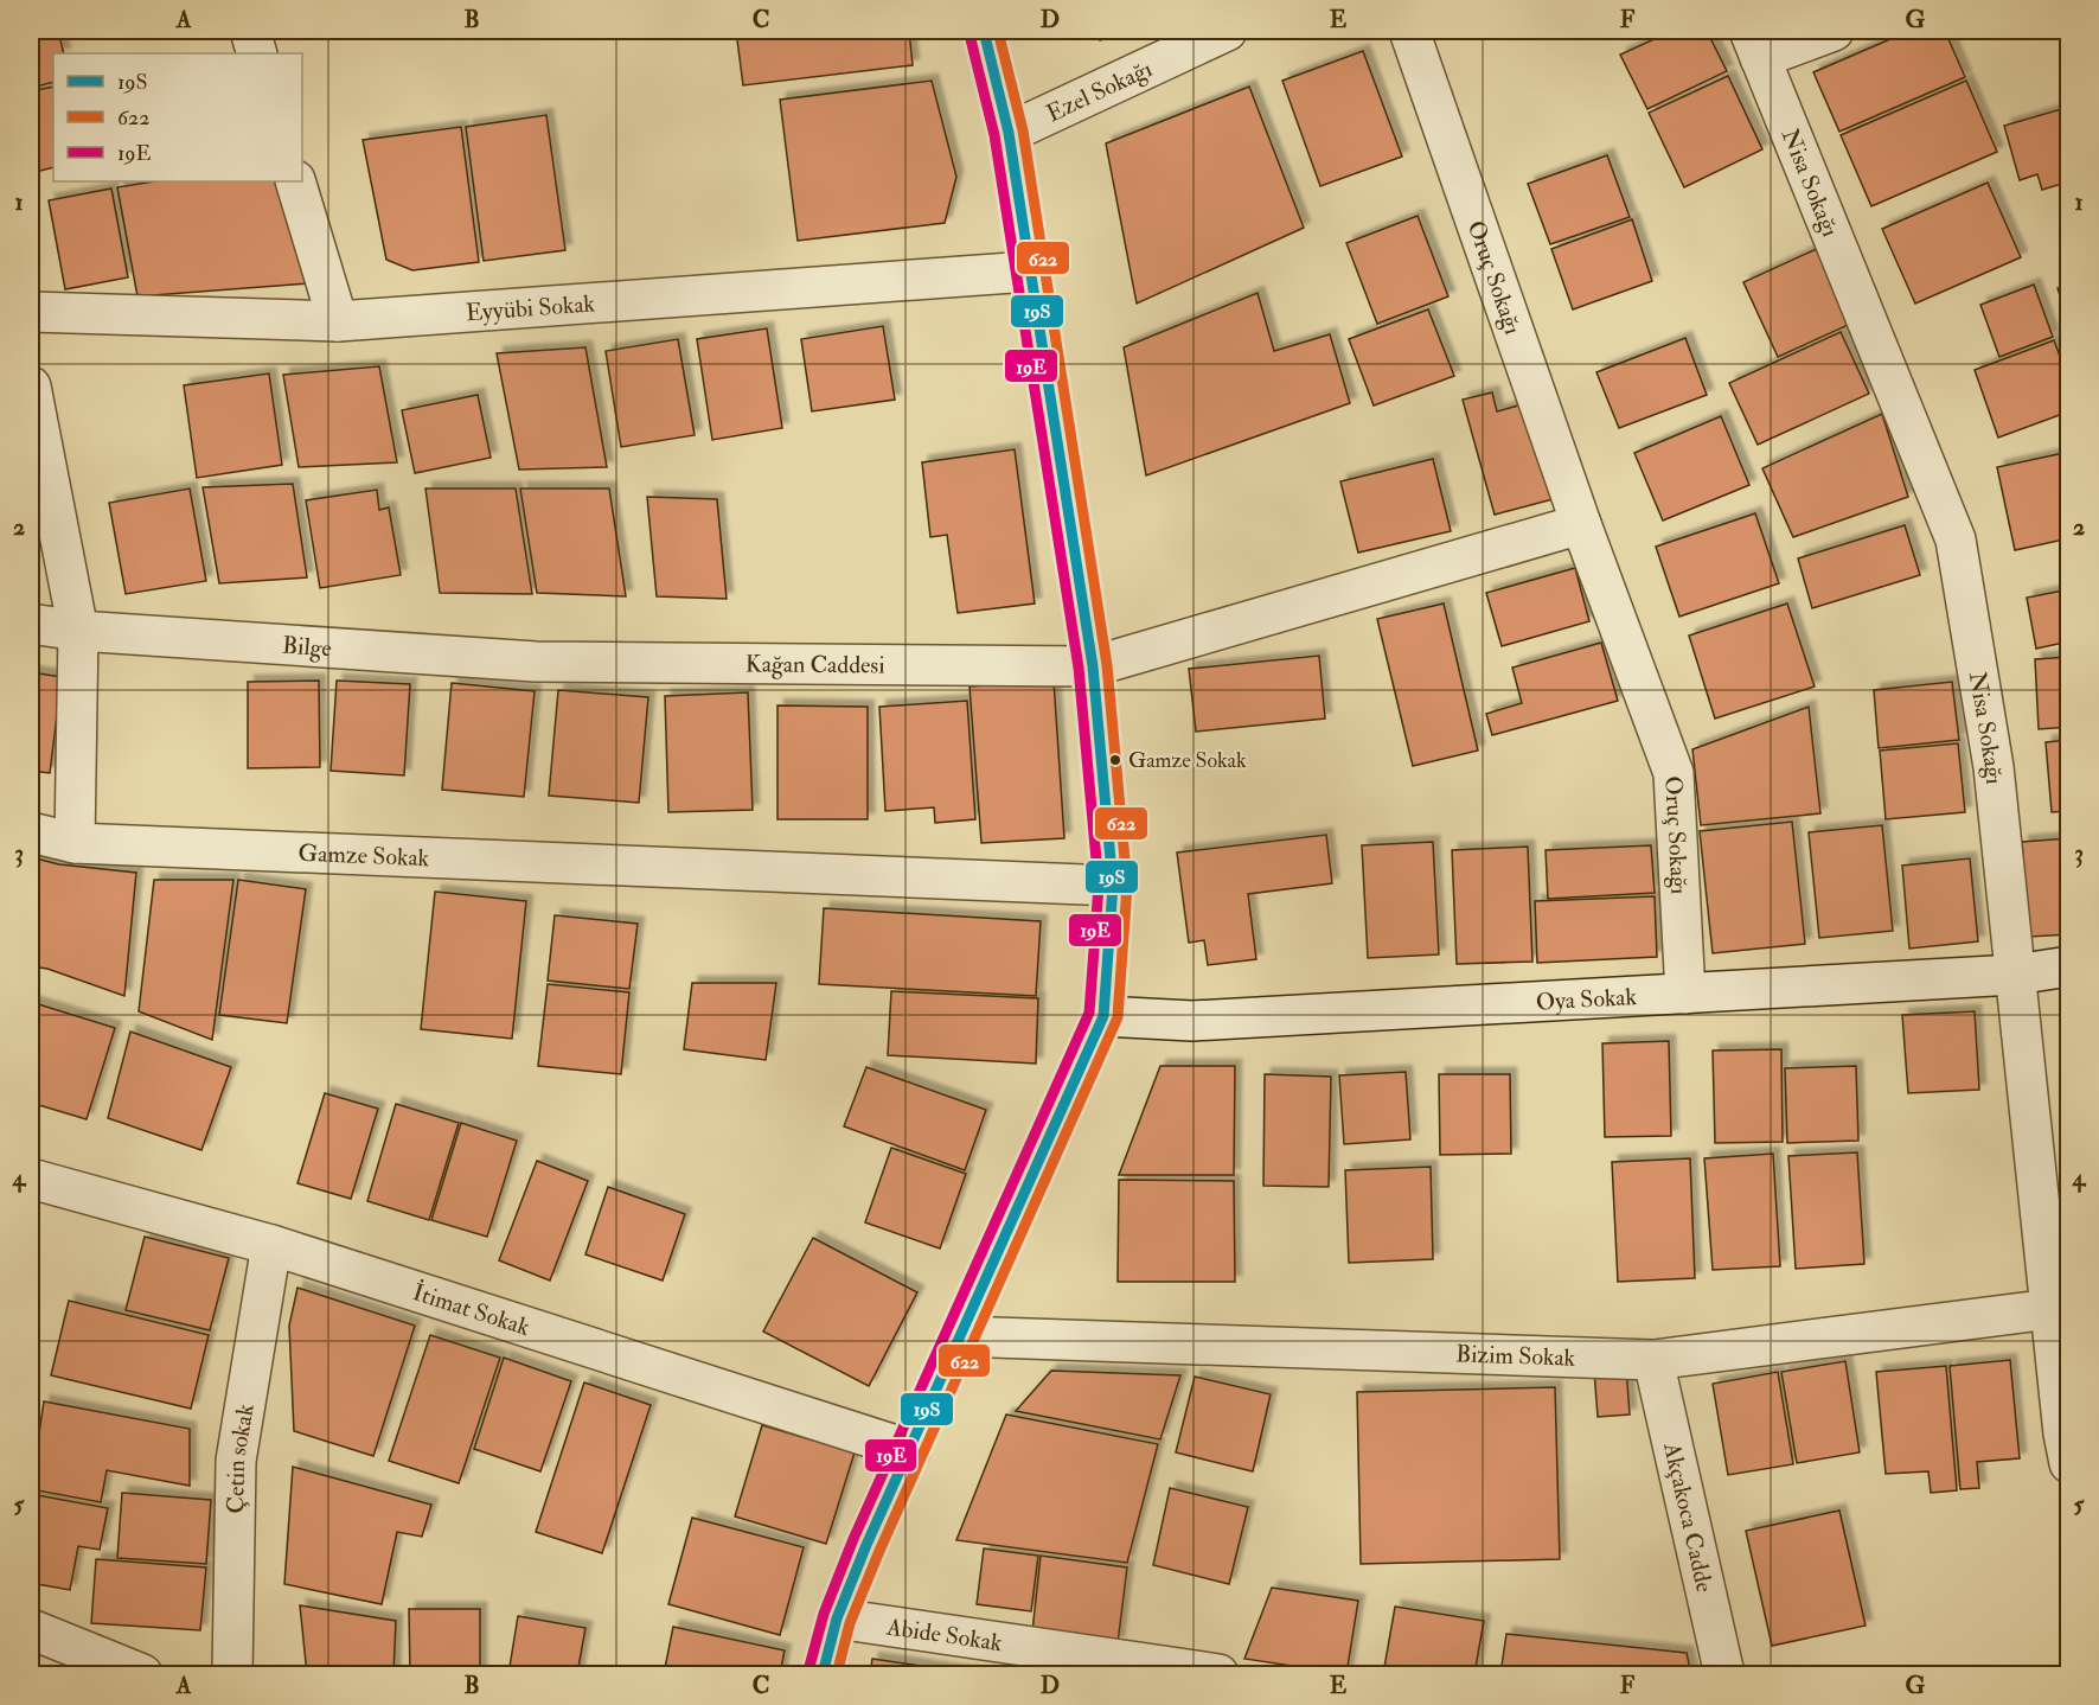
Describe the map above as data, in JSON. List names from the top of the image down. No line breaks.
{"streets":{"street":["Ezel Sokağı","Nisa Sokağı","Oruç Sokağı","Eyyübi Sokak","Bilge","Kağan Caddesi","Gamze Sokak","Oya Sokak","İtimat Sokak","Bizim Sokak","Çetin sokak","Akçakoca Cadde","Abide Sokak"]},"crossings":[["Nisa Sokağı","Oya Sokak"],["Nisa Sokağı","Bizim Sokak"],["Oruç Sokağı","Oya Sokak"],["Bilge","Kağan Caddesi"],["İtimat Sokak","Çetin sokak"],["Bizim Sokak","Akçakoca Cadde"]],"places":["Gamze Sokak"],"lines":["transit line 19S","transit line 622","transit line 19E"],"legend":["19S","622","19E"],"grid":{"columns":["A","B","C","D","E","F","G"],"rows":["1","2","3","4","5"]}}
